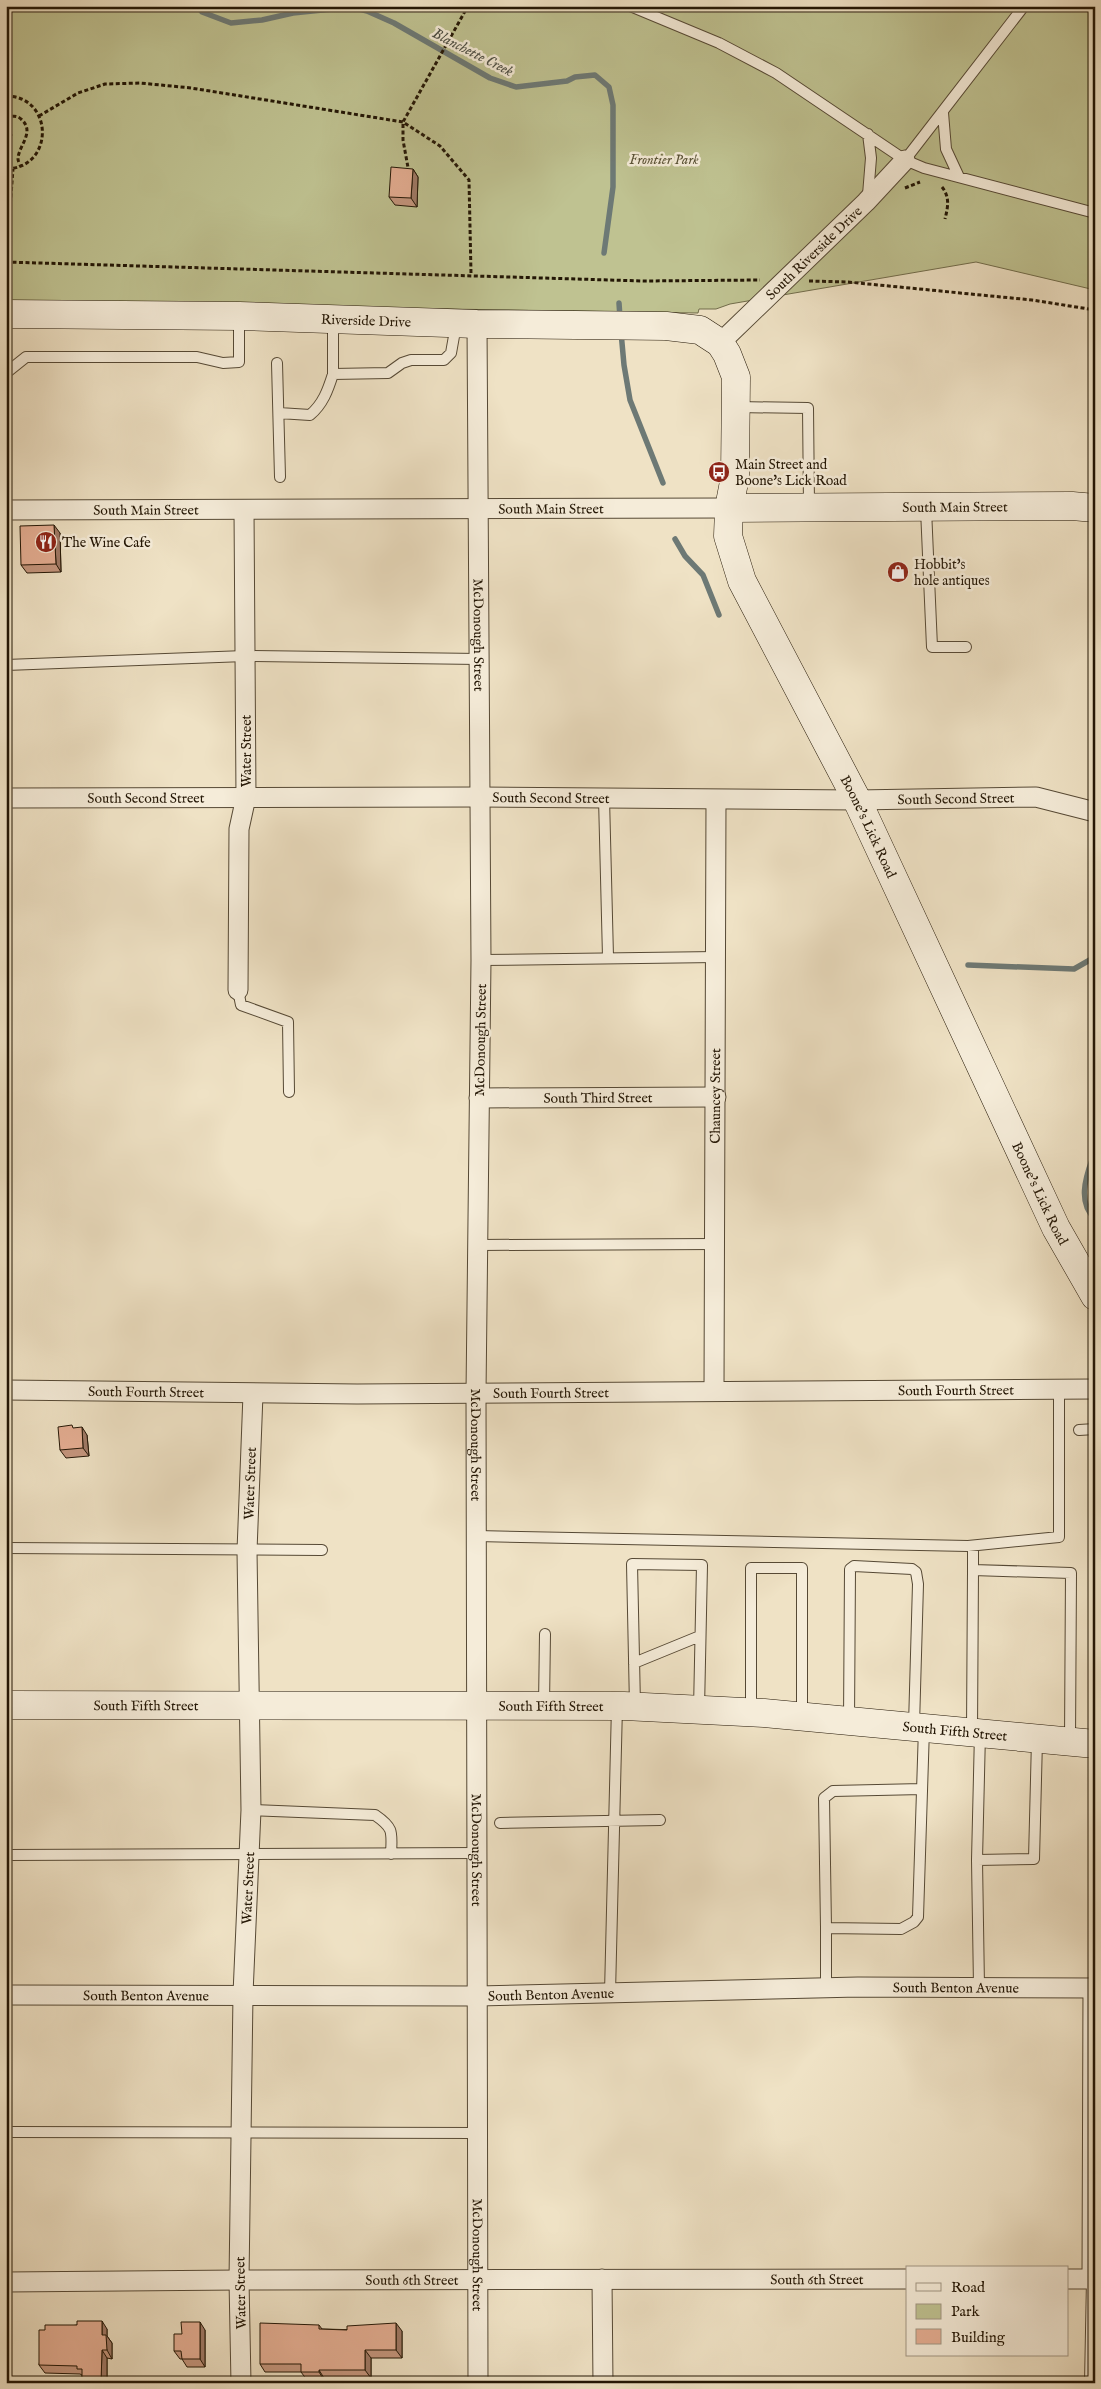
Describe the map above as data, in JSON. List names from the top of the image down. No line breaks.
{"streets":{"street":["South Riverside Drive","Riverside Drive","South Main Street","McDonough Street","Water Street","South Second Street","Boone's Lick Road","Chauncey Street","South Third Street","South Fourth Street","South Fifth Street","South Benton Avenue","South 6th Street"]},"crossings":[["South Riverside Drive","Riverside Drive"],["South Riverside Drive","Boone's Lick Road"],["Riverside Drive","McDonough Street"],["Riverside Drive","Boone's Lick Road"],["South Main Street","McDonough Street"],["South Main Street","Water Street"],["South Main Street","Boone's Lick Road"],["McDonough Street","South Second Street"],["McDonough Street","South Third Street"],["McDonough Street","South Fourth Street"],["McDonough Street","South Fifth Street"],["McDonough Street","South Benton Avenue"],["McDonough Street","South 6th Street"],["Water Street","South Second Street"],["Water Street","South Fourth Street"],["Water Street","South Fifth Street"],["Water Street","South Benton Avenue"],["Water Street","South 6th Street"],["South Second Street","Boone's Lick Road"],["South Second Street","Chauncey Street"],["Chauncey Street","South Third Street"],["Chauncey Street","South Fourth Street"]],"water":["Blanchette Creek"],"parks":["Frontier Park"],"places":{"bus stop":["Main Street and Boone's Lick Road"],"restaurant":["The Wine Cafe"],"shop":["Hobbit's hole antiques"]},"legend":["Road","Park","Building"]}
